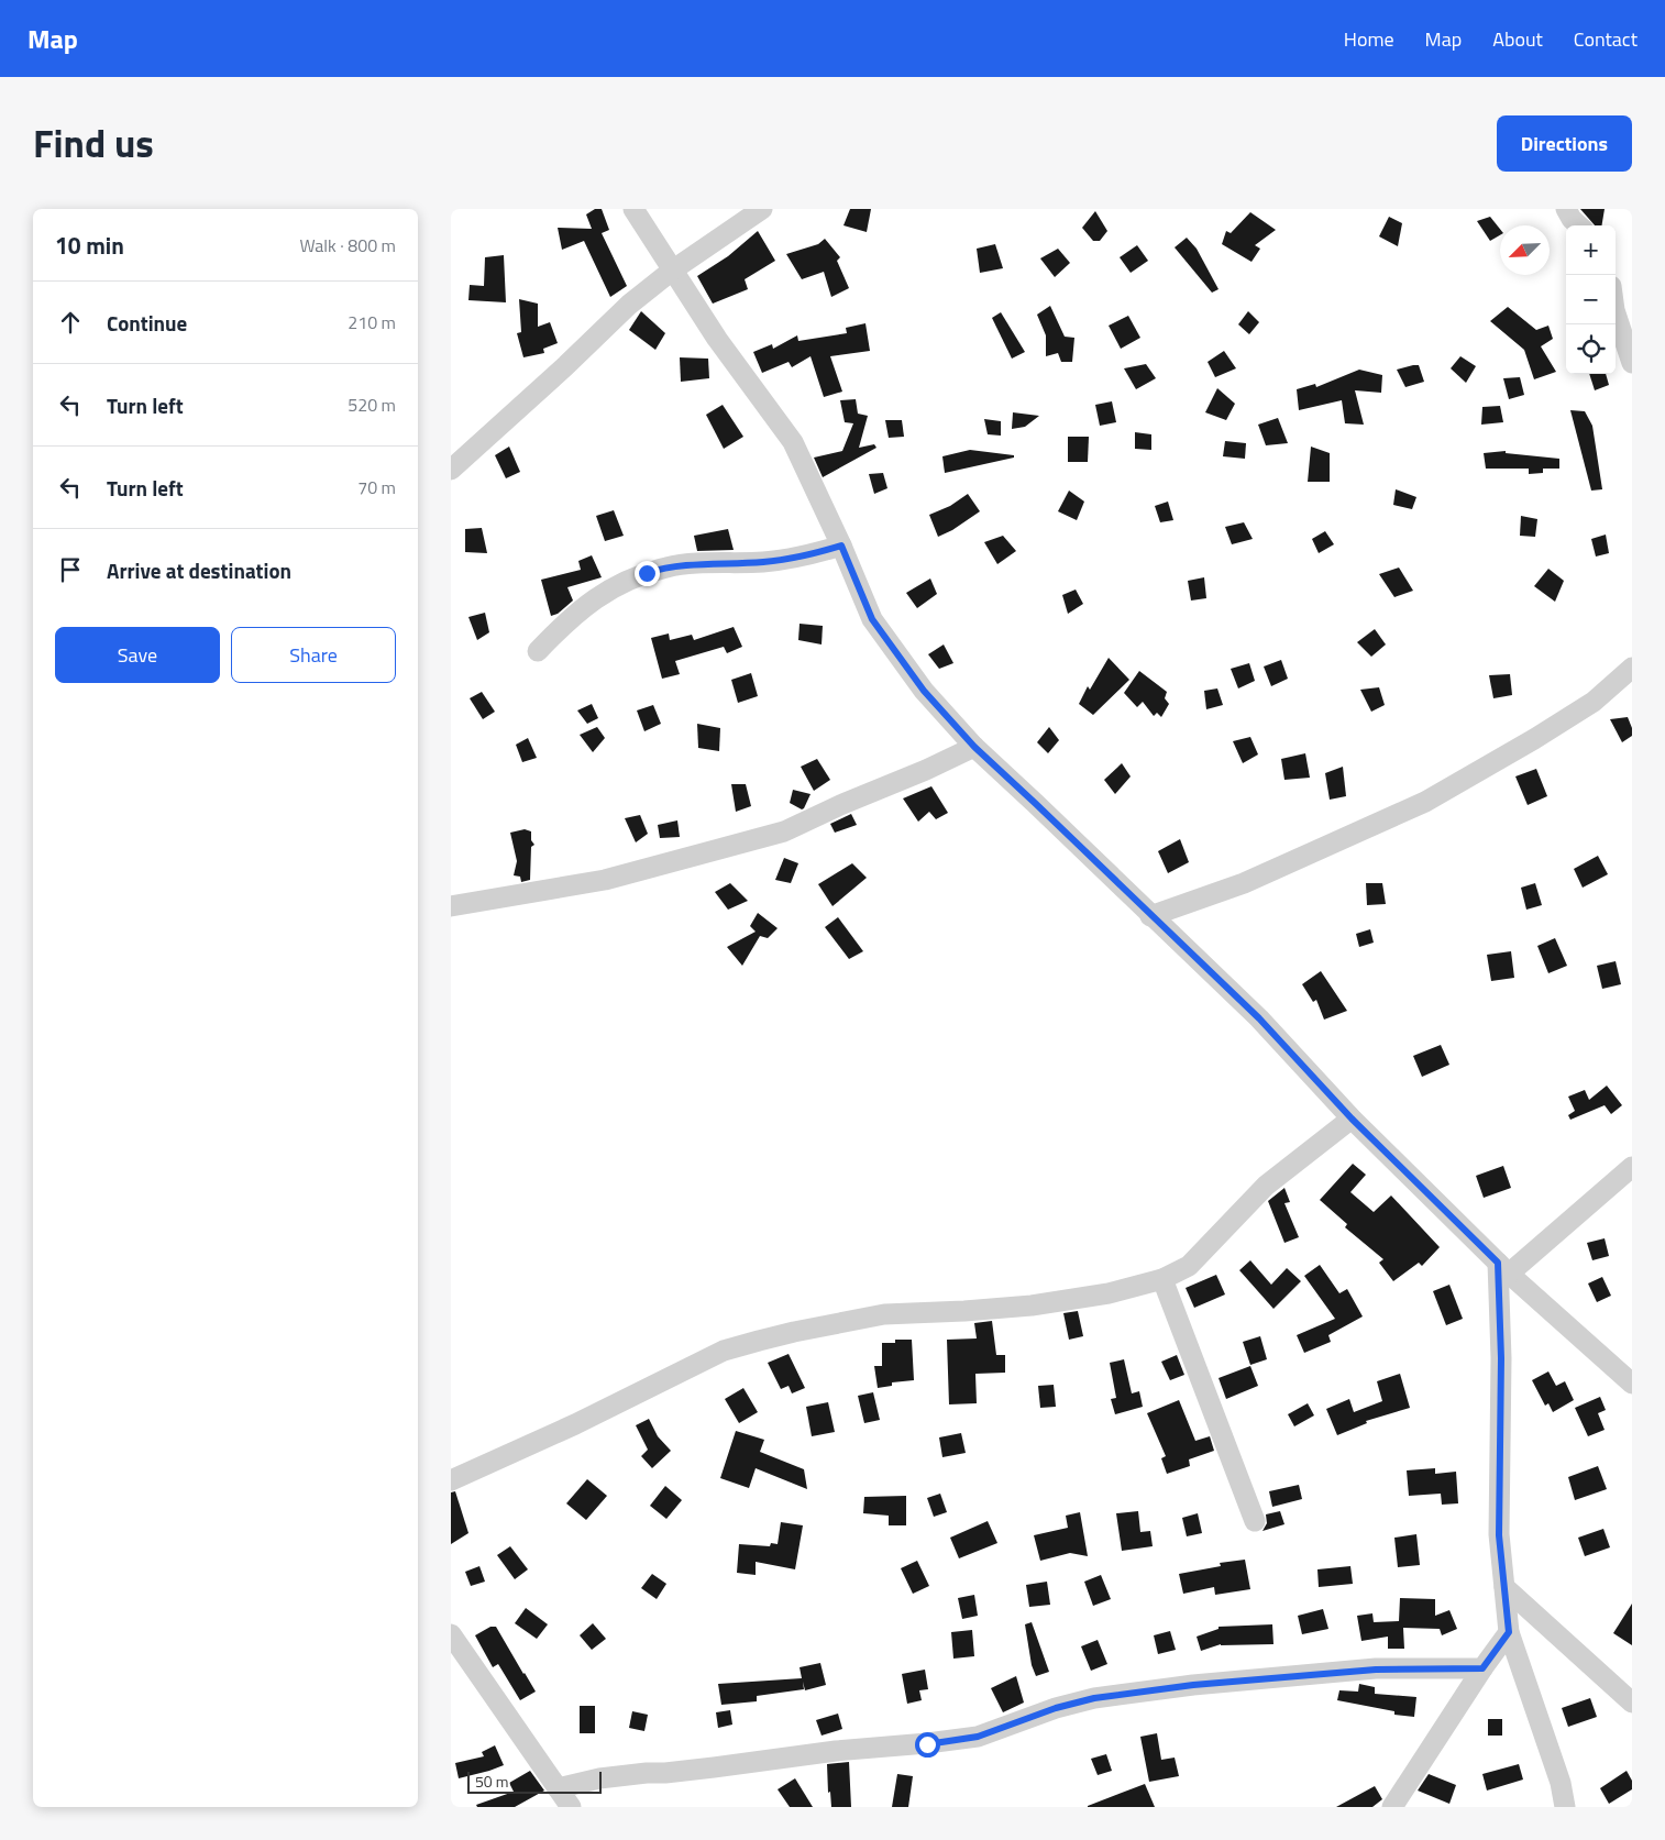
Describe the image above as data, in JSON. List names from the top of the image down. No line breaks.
{"scale_bar":"50 m","north":"bottom left","page":{"header":"Map","nav":["Home","Map","About","Contact"],"title":"Find us","buttons":["Directions",["Save","Share"]],"heading":["10 min","Walk · 800 m"],"map_buttons":["+","−"],"list":[["Continue","210 m"],["Turn left","520 m"],["Turn left","70 m"],"Arrive at destination"],"scale":"50 m"}}
